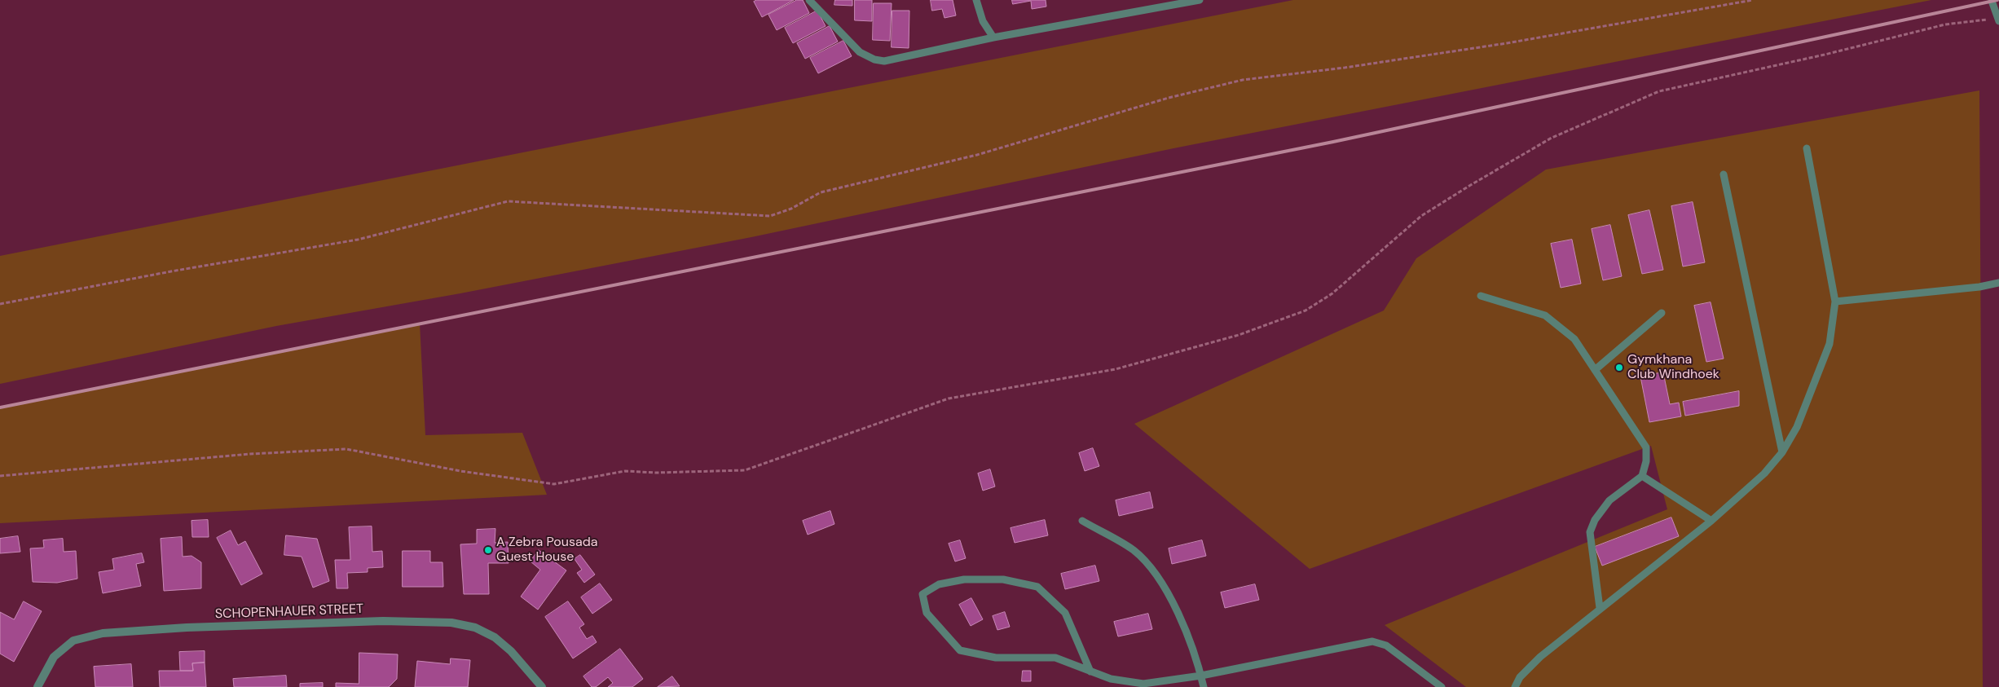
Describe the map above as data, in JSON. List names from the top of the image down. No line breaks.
{"streets":{"street":["SCHOPENHAUER STREET"]},"places":["Gymkhana Club Windhoek","A Zebra Pousada Guest House"]}
